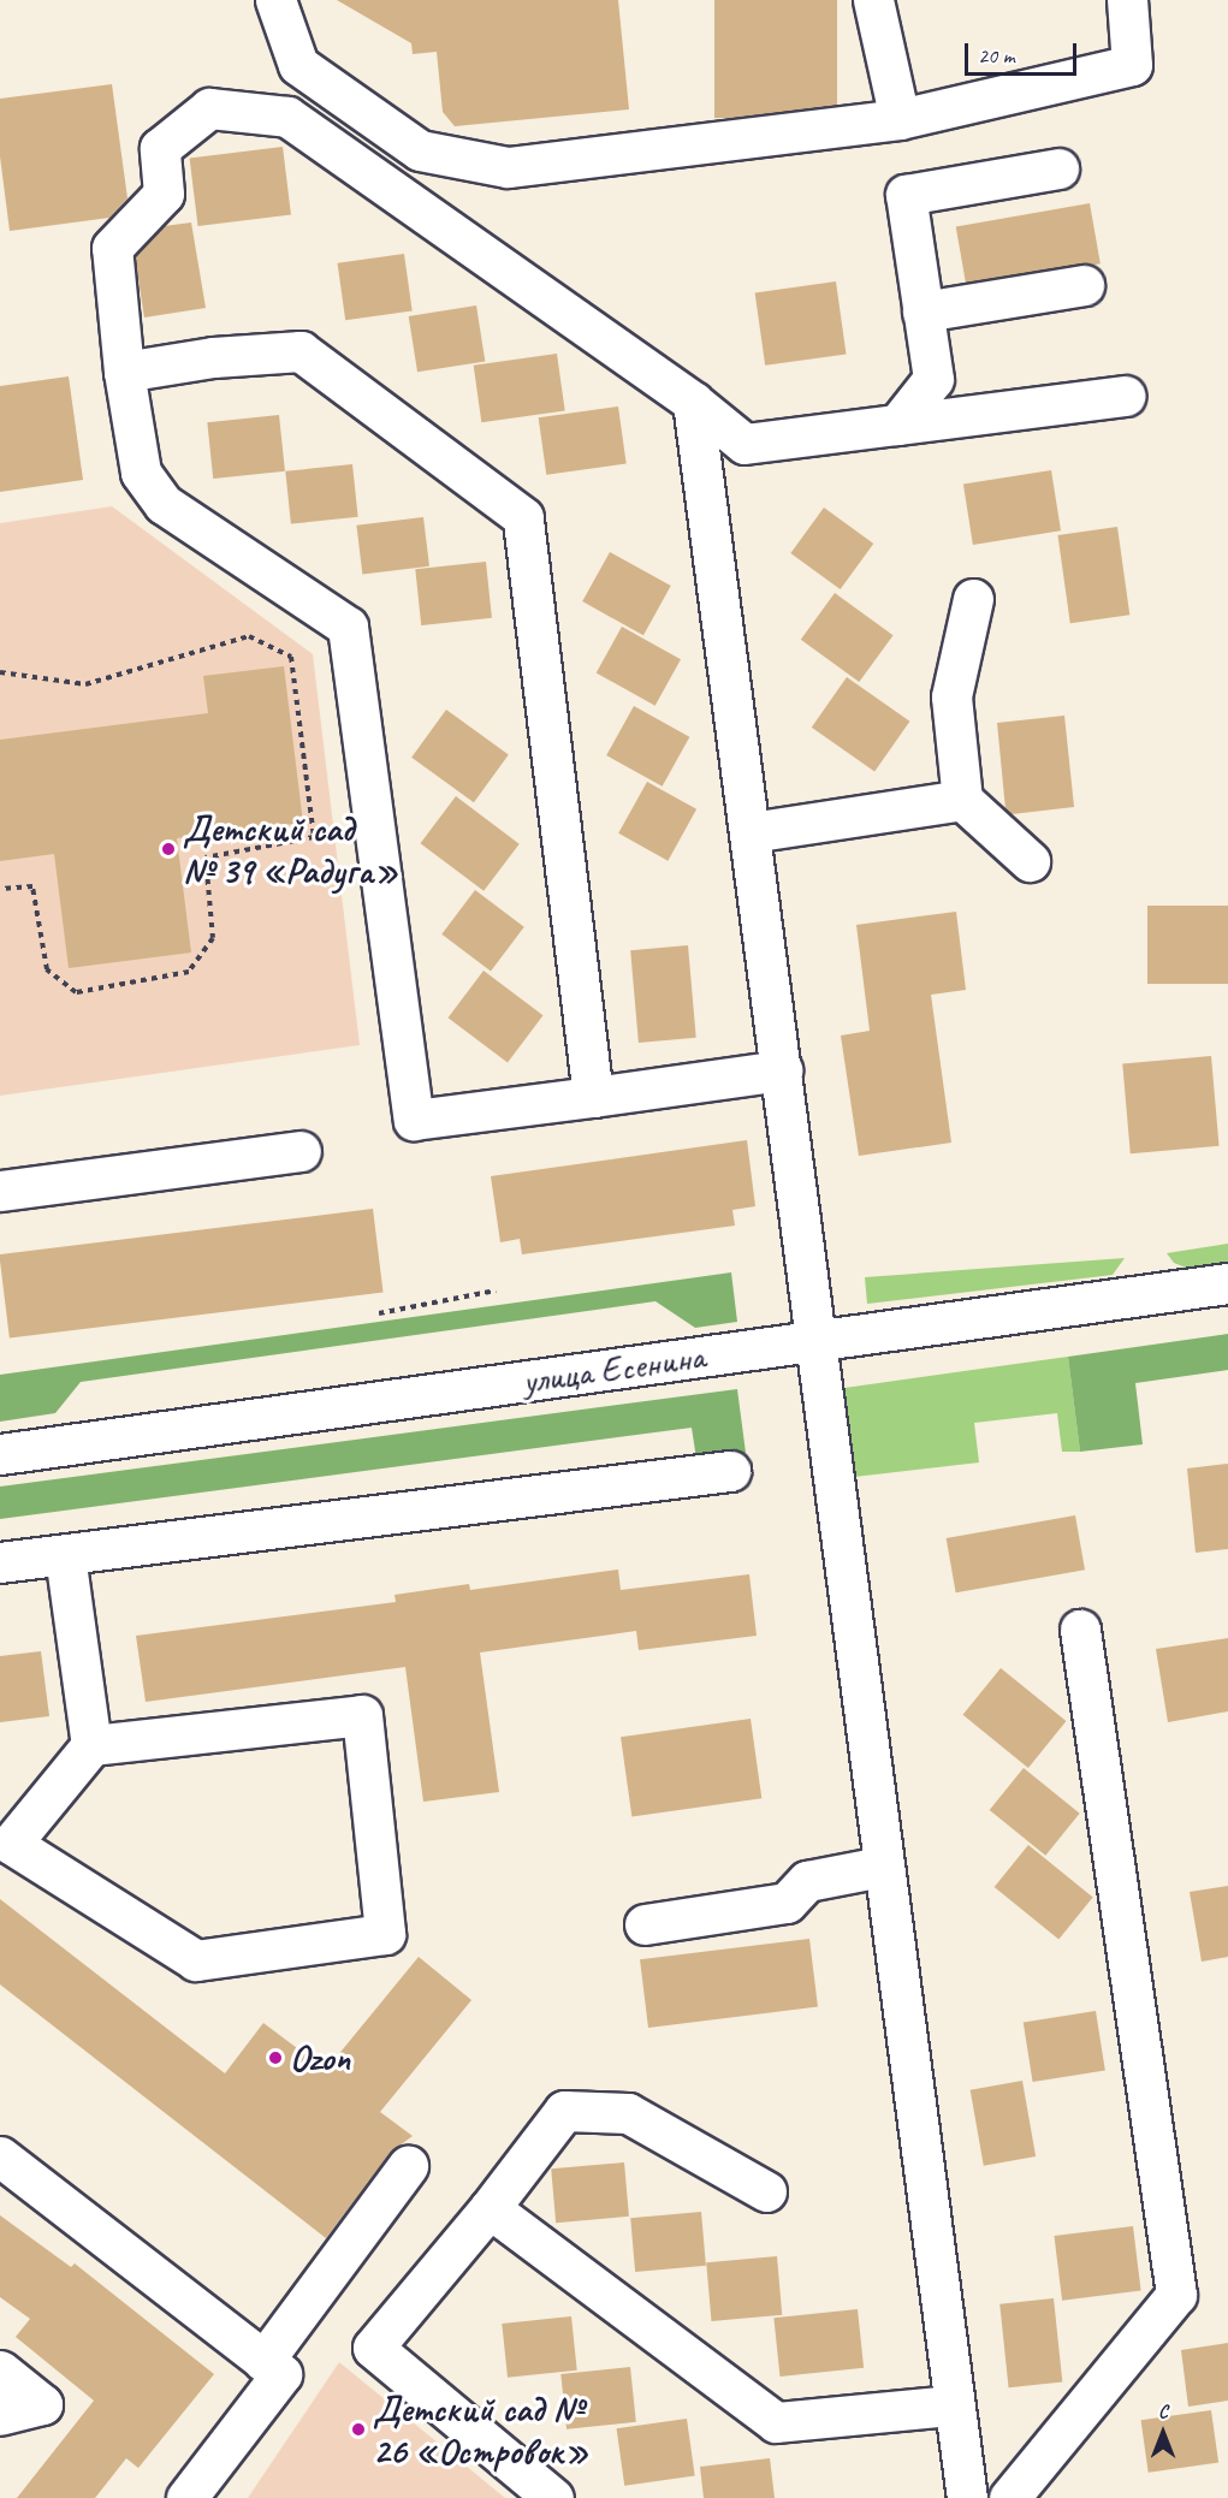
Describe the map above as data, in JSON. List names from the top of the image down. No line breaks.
{"streets":{"street":["улица Есенина"]},"places":["Детский сад № 39 «Радуга»","Ozon","Детский сад № 26 «Островок»"],"scale_bar":"20 m","north":"top"}
